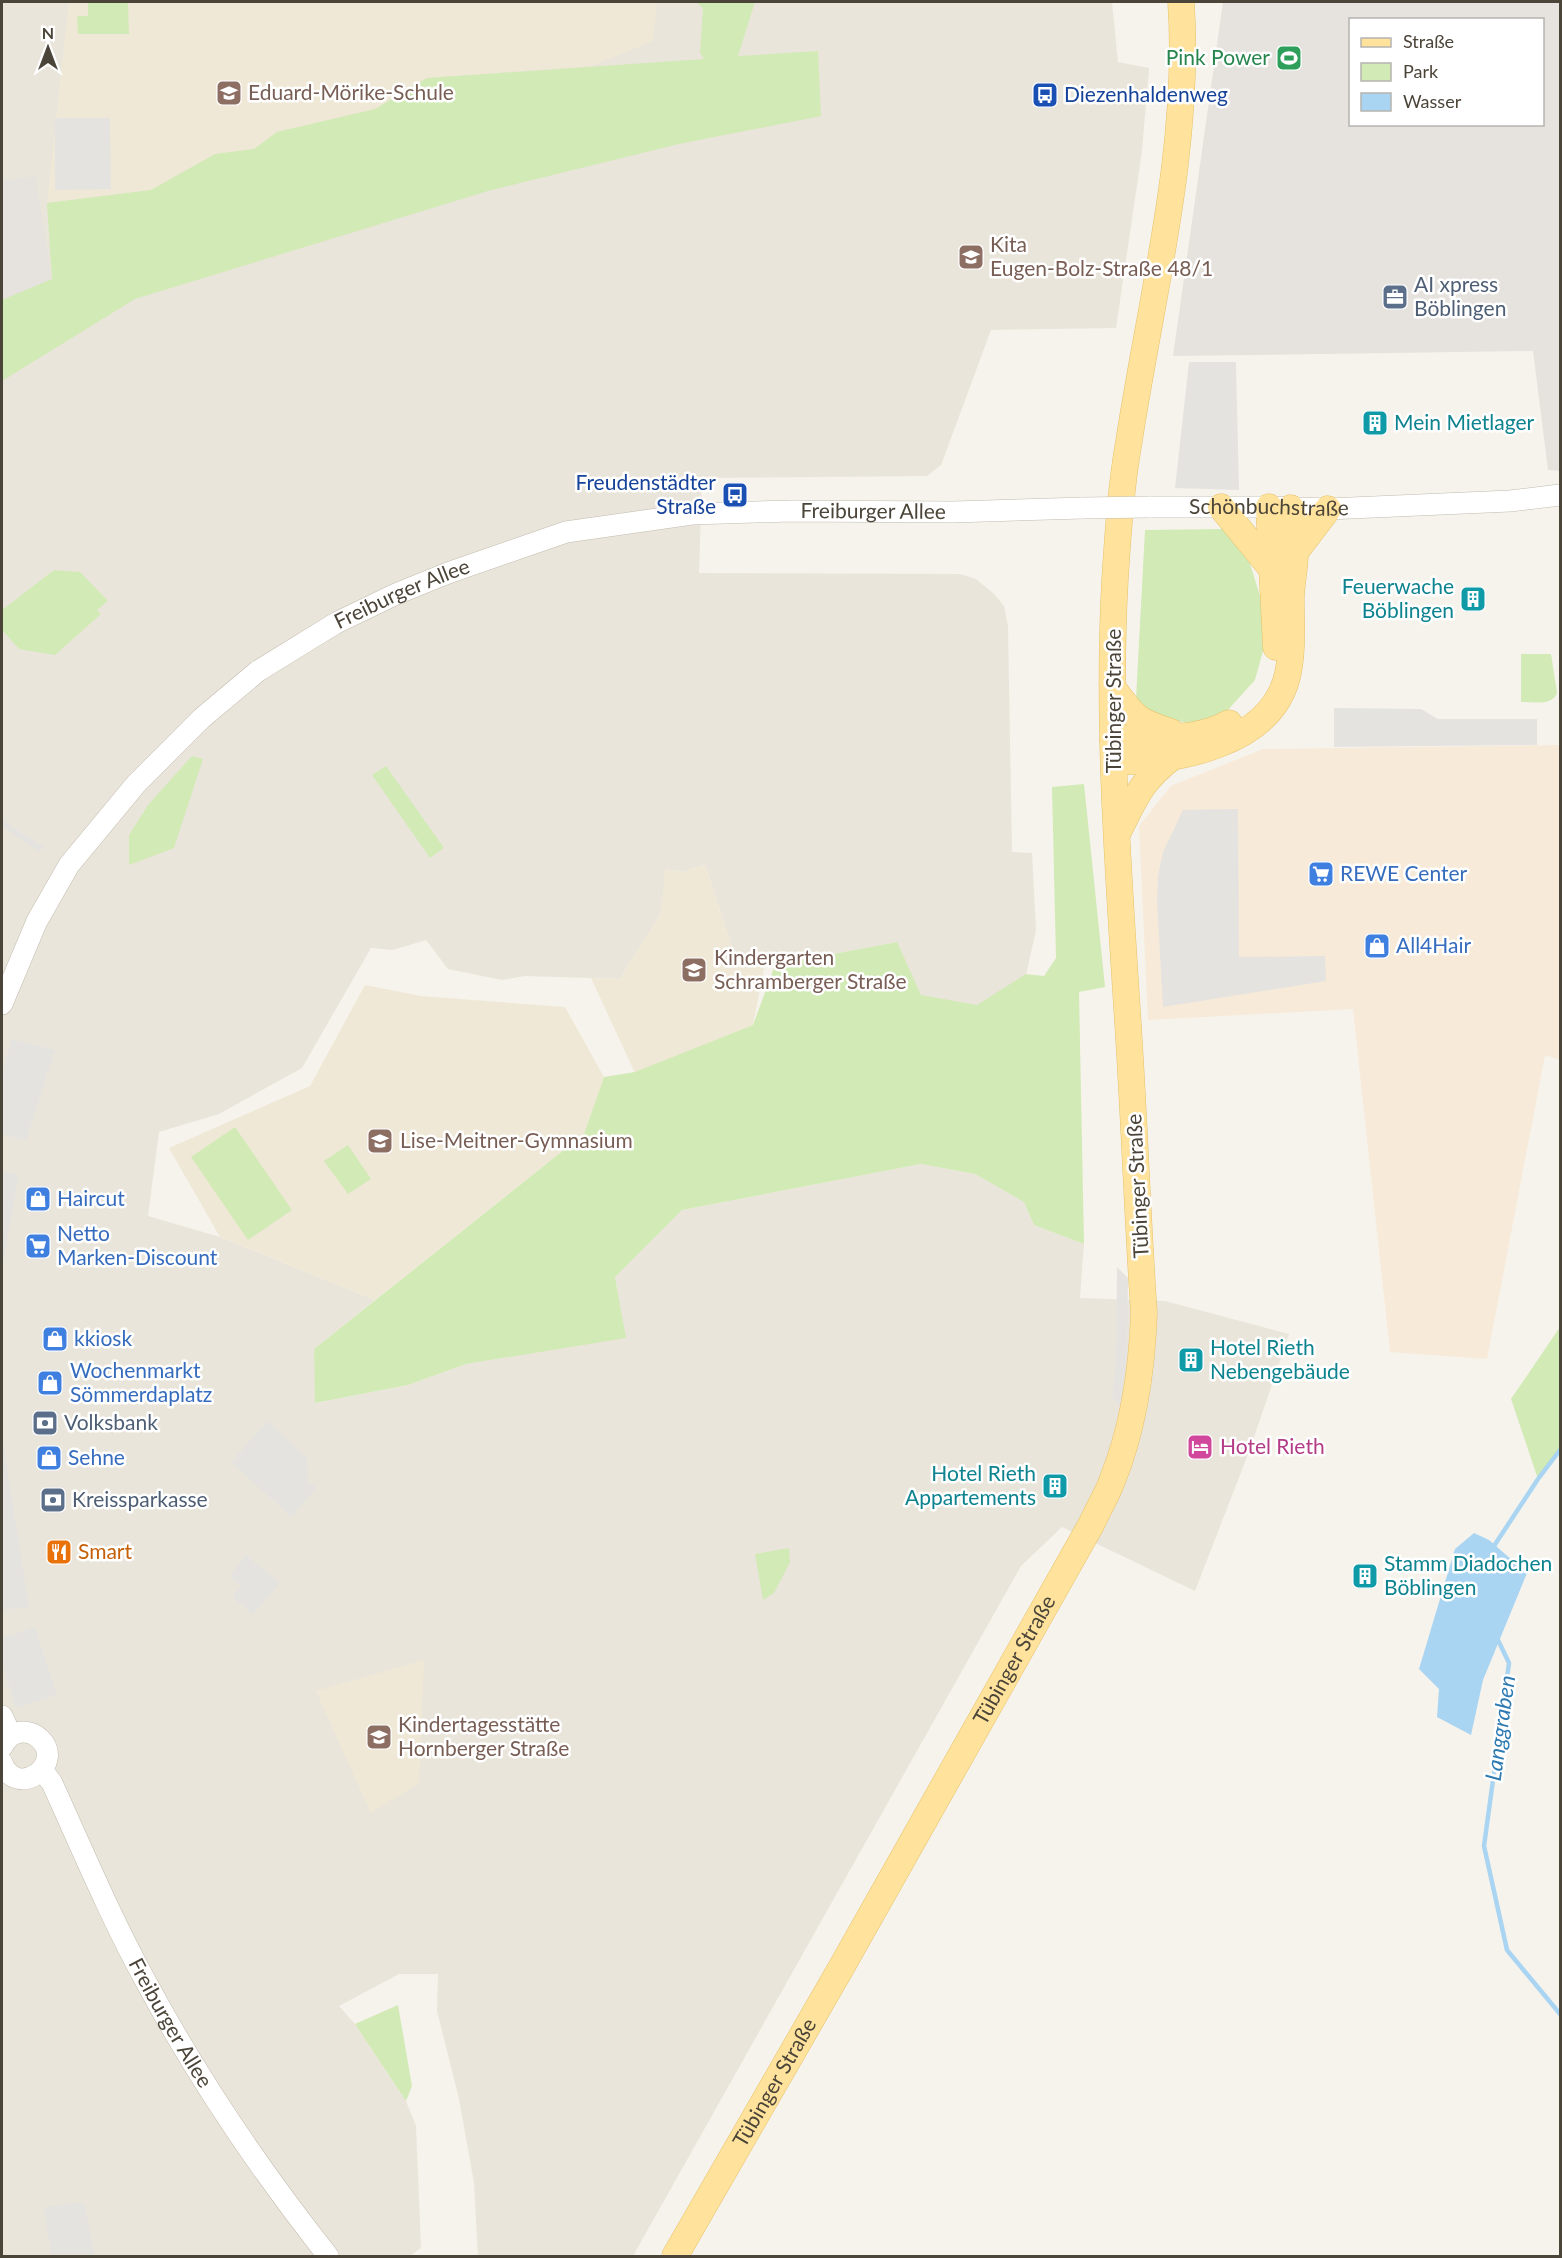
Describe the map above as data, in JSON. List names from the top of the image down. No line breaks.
{"streets":{"main road":["Tübinger Straße"],"street":["Schönbuchstraße","Freiburger Allee"]},"crossings":[["Schönbuchstraße","Freiburger Allee"]],"water":["Langgraben"],"places":{"sports":["Pink Power"],"school or university":["Eduard-Mörike-Schule","Kita Eugen-Bolz-Straße 48/1","Kindergarten Schramberger Straße","Lise-Meitner-Gymnasium","Kindertagesstätte Hornberger Straße"],"bus stop":["Diezenhaldenweg","Freudenstädter Straße"],"office":["AI xpress Böblingen"],"building":["Mein Mietlager","Feuerwache Böblingen","Hotel Rieth Nebengebäude","Hotel Rieth Appartements","Stamm Diadochen Böblingen"],"supermarket":["REWE Center","Netto Marken-Discount"],"shop":["All4Hair","Haircut","kkiosk","Wochenmarkt Sömmerdaplatz","Sehne"],"bank":["Volksbank","Kreissparkasse"],"hotel":["Hotel Rieth"],"restaurant":["Smart"]},"legend":["Straße","Park","Wasser"],"north":"top"}
